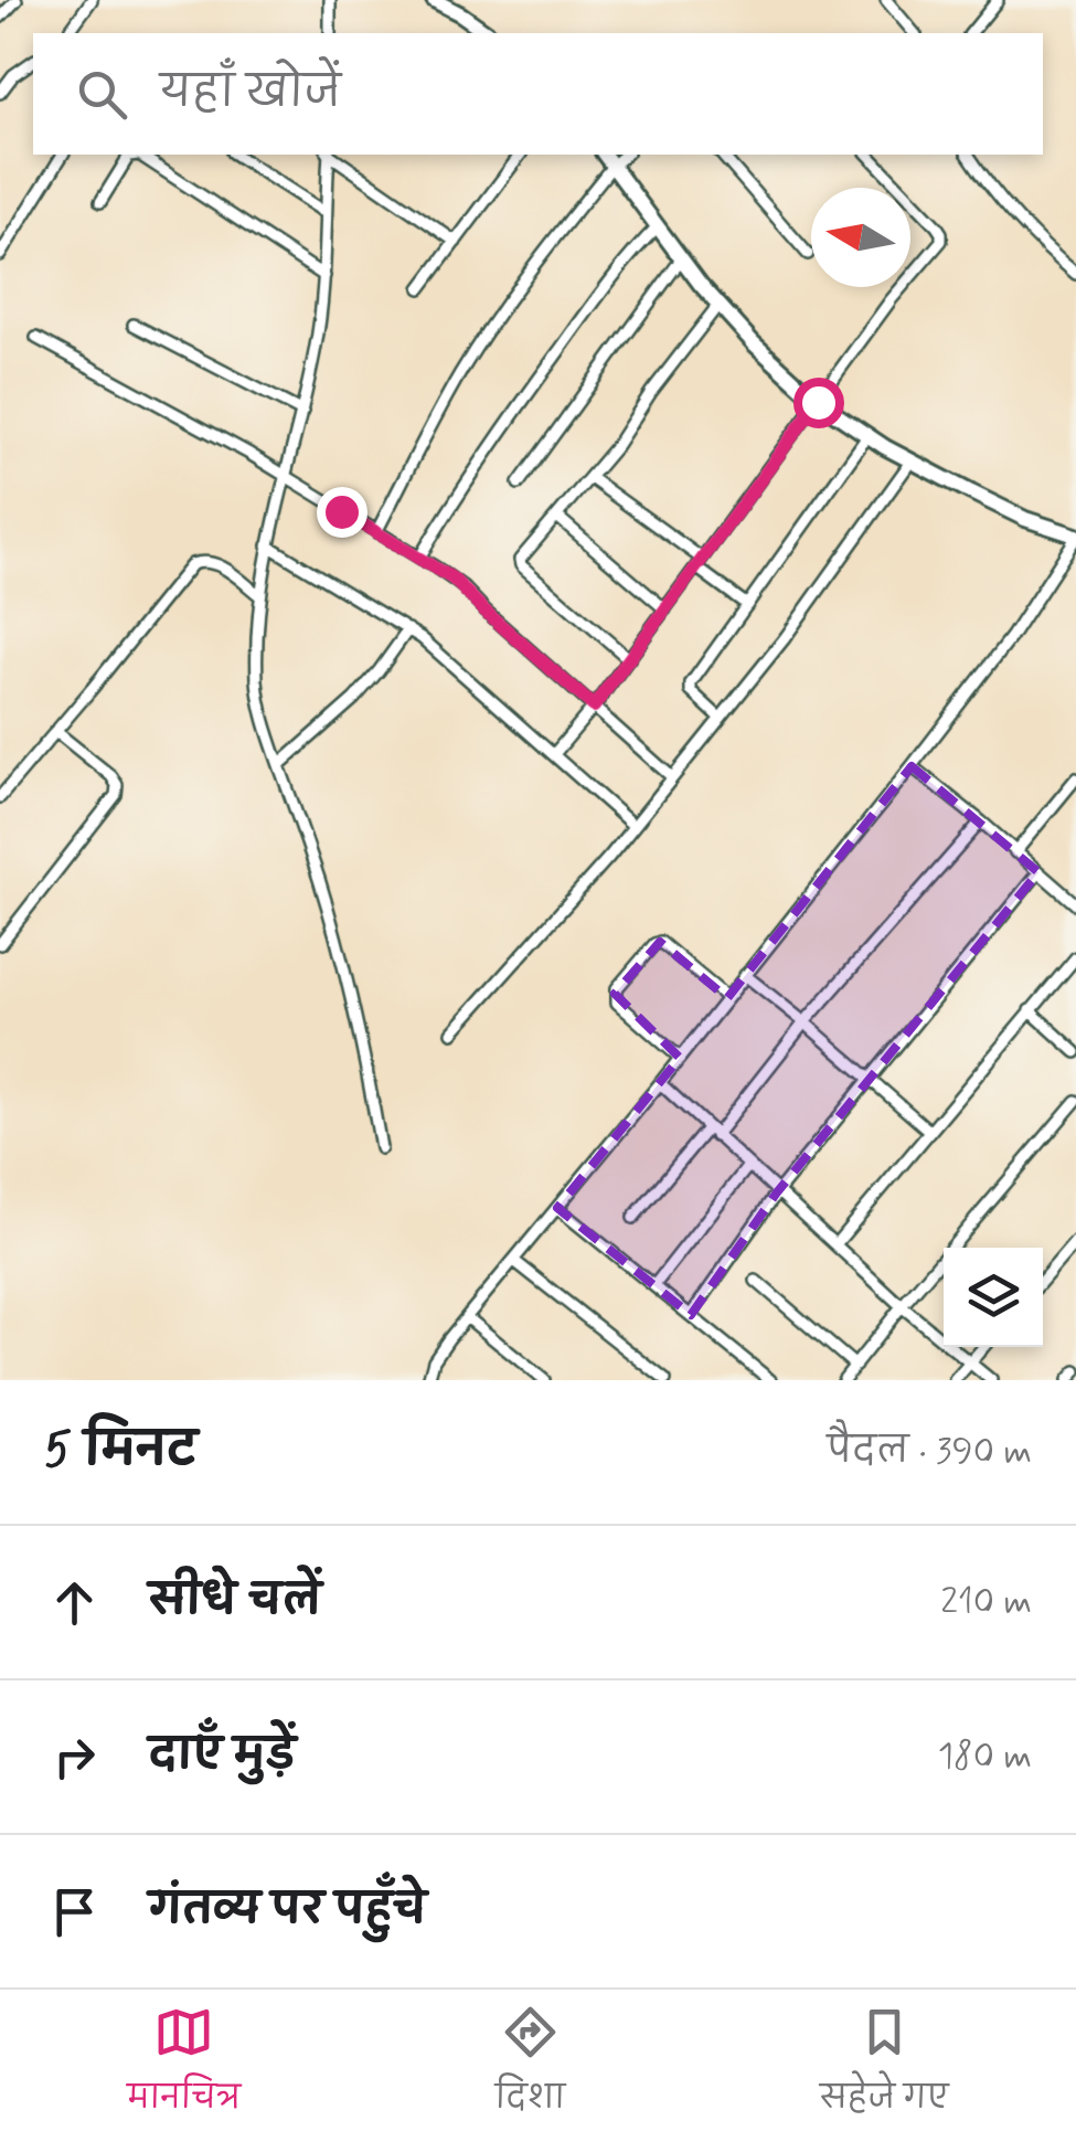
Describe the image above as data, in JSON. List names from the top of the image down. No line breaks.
{"north":"left","page":{"search":"यहाँ खोजें","heading":["5 मिनट","पैदल · 390 m"],"list":[["सीधे चलें","210 m"],["दाएँ मुड़ें","180 m"],"गंतव्य पर पहुँचे"],"nav":["मानचित्र","दिशा","सहेजे गए"]}}
